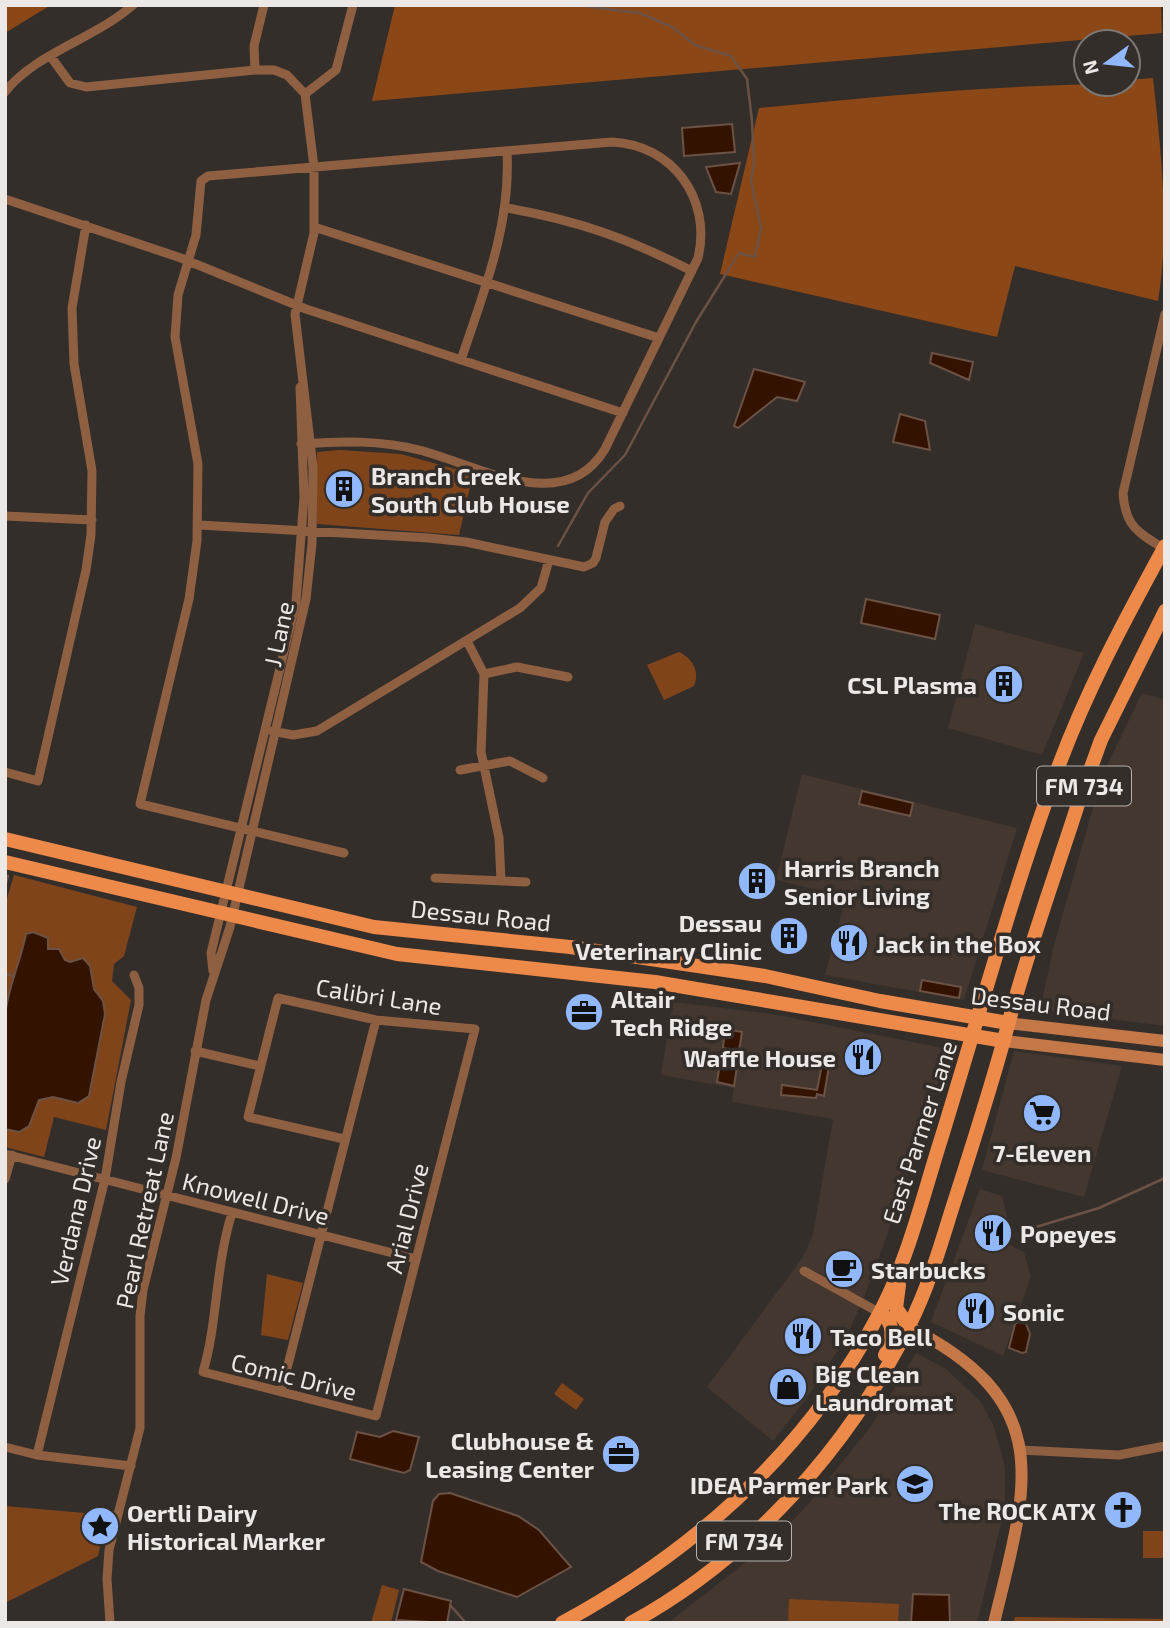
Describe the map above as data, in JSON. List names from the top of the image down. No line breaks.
{"streets":{"main road":["FM 734","Dessau Road","East Parmer Lane"],"street":["J Lane","Calibri Lane","Knowell Drive","Pearl Retreat Lane","Verdana Drive","Arial Drive","Comic Drive"]},"crossings":[["J Lane","Dessau Road"],["J Lane","Pearl Retreat Lane"],["FM 734","Dessau Road"],["Dessau Road","East Parmer Lane"],["Dessau Road","Pearl Retreat Lane"],["Calibri Lane","Arial Drive"],["Knowell Drive","Pearl Retreat Lane"],["Knowell Drive","Verdana Drive"],["Knowell Drive","Arial Drive"],["Knowell Drive","Comic Drive"],["Arial Drive","Comic Drive"]],"places":{"building":["Branch Creek South Club House","CSL Plasma","Harris Branch Senior Living","Dessau Veterinary Clinic"],"restaurant":["Jack in the Box","Waffle House","Popeyes","Sonic","Taco Bell"],"office":["Altair Tech Ridge","Clubhouse & Leasing Center"],"supermarket":["7-Eleven"],"cafe":["Starbucks"],"shop":["Big Clean Laundromat"],"school or university":["IDEA Parmer Park"],"church":["The ROCK ATX"],"place":["Oertli Dairy Historical Marker"]},"north":"left"}
